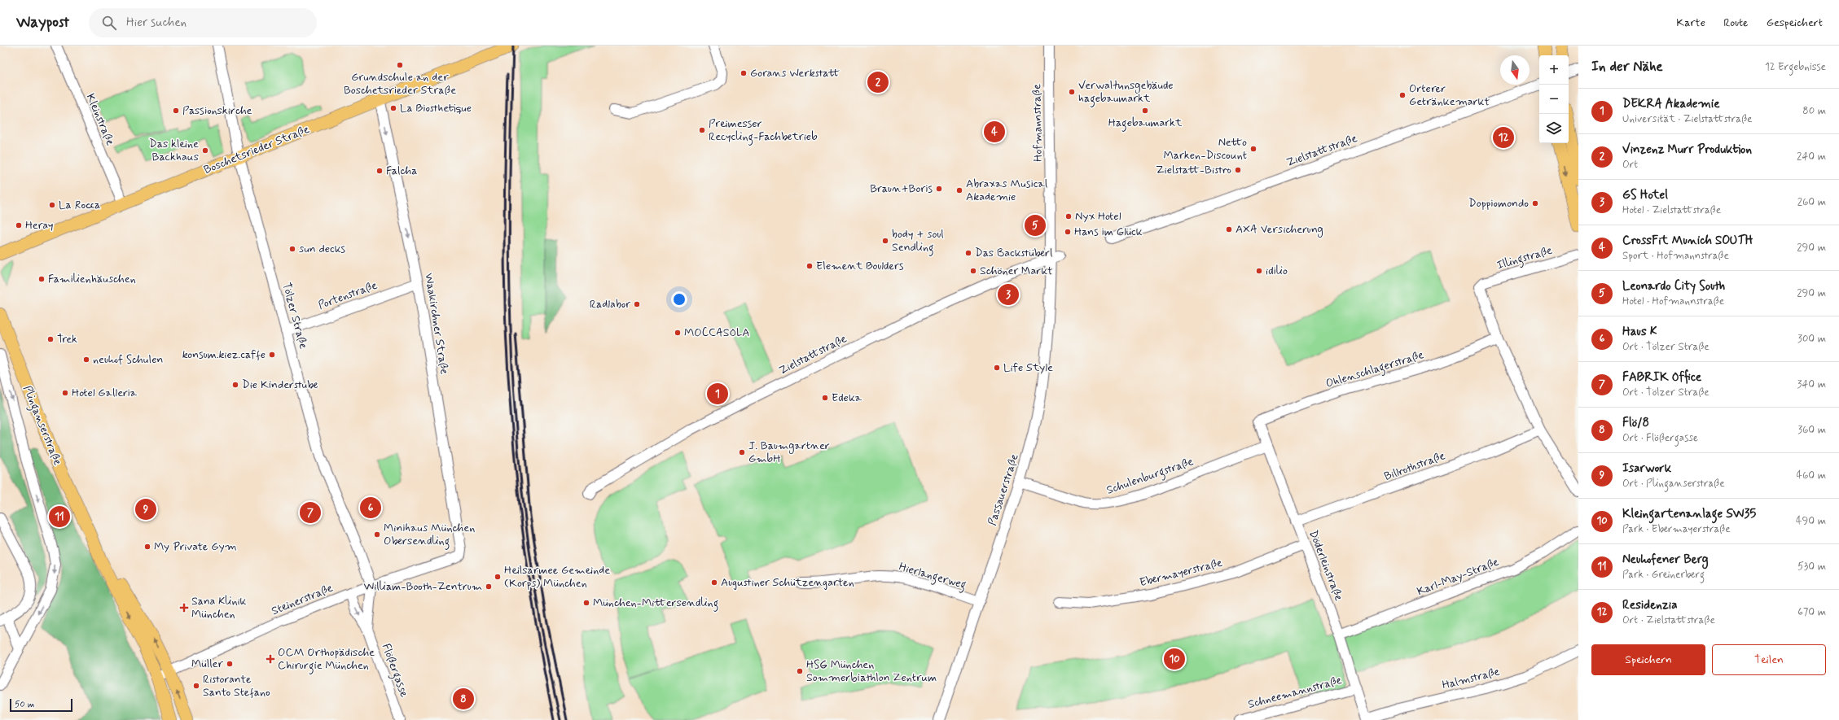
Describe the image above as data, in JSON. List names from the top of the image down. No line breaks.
{"streets":{"main road":["Boschetsrieder Straße","Plinganserstraße"],"street":["Kleinstraße","Hofmannstraße","Zielstattstraße","Illingstraße","Portenstraße","Tölzer Straße","Waakirchner Straße","Ohlenschlagerstraße","Billrothstraße","Schulenburgstraße","Passauerstraße","Döderleinstraße","Ebermayerstraße","Hierlangerweg","Karl-May-Straße","Steinerstraße","Flößergasse","Halmstraße","Schneemannstraße"]},"crossings":[["Kleinstraße","Boschetsrieder Straße"],["Hofmannstraße","Zielstattstraße"],["Hofmannstraße","Passauerstraße"],["Boschetsrieder Straße","Tölzer Straße"],["Boschetsrieder Straße","Waakirchner Straße"],["Zielstattstraße","Passauerstraße"],["Illingstraße","Ohlenschlagerstraße"],["Portenstraße","Tölzer Straße"],["Portenstraße","Waakirchner Straße"],["Tölzer Straße","Steinerstraße"],["Tölzer Straße","Flößergasse"],["Waakirchner Straße","Steinerstraße"],["Ohlenschlagerstraße","Döderleinstraße"],["Plinganserstraße","Steinerstraße"],["Billrothstraße","Döderleinstraße"],["Schulenburgstraße","Passauerstraße"],["Schulenburgstraße","Döderleinstraße"],["Passauerstraße","Hierlangerweg"],["Döderleinstraße","Ebermayerstraße"],["Döderleinstraße","Karl-May-Straße"],["Döderleinstraße","Halmstraße"],["Döderleinstraße","Schneemannstraße"],["Steinerstraße","Flößergasse"]],"one_way":["Waakirchner Straße"],"places":{"other":["Grundschule an der Boschetsrieder Straße","Gorans Werkstatt","Verwaltunsgebäude hagebaumarkt","Orterer Getränkemarkt","La Biosthetique","Passionskirche","Hagebaumarkt","Preimesser Recycling-Fachbetrieb","Netto Marken-Discount","Das kleine Backhaus","Zielstatt-Bistro","Falcha","Braun+Boris","Abraxas Musical Akademie","Doppiomondo","La Rocca","Nyx Hotel","Heray","AXA Versicherung","Hans im Glück","body + soul Sendling","sun decks","Das Backstüberl","Element Boulders","Schöner Markt","idilio","Familienhäuschen","Radlabor","MOCCASOLA","Trek","konsum.kiez.caffe","neuhof Schulen","Life Style","Die Kinderstube","Hotel Galleria","Edeka","J. Baumgartner GmbH","Minihaus München Obersendling","My Private Gym","Heilsarmee Gemeinde (Korps) München","Augustiner Schützengarten","William-Booth-Zentrum","München-Mittersendling","Müller","HSG München Sommerbiathlon Zentrum","Ristorante Santo Stefano"],"health":["Sana Klinik München","OCM Orthopädische Chirurgie München"]},"scale_bar":"50 m","north":"bottom","page":{"header":"Waypost","search":"Hier suchen","nav":["Karte","Route","Gespeichert"],"heading":["In der Nähe","12 Ergebnisse"],"map_buttons":["+","−"],"pins":["2","4","12","5","3","1","6","9","7","11","10","8"],"list":[{"mark":"1","name":"DEKRA Akademie","note":"Universität · Zielstattstraße","value":"80 m"},{"mark":"2","name":"Vinzenz Murr Produktion","note":"Ort","value":"240 m"},{"mark":"3","name":"GS Hotel","note":"Hotel · Zielstattstraße","value":"260 m"},{"mark":"4","name":"CrossFit Munich SOUTH","note":"Sport · Hofmannstraße","value":"290 m"},{"mark":"5","name":"Leonardo City South","note":"Hotel · Hofmannstraße","value":"290 m"},{"mark":"6","name":"Haus K","note":"Ort · Tölzer Straße","value":"300 m"},{"mark":"7","name":"FABRIK Office","note":"Ort · Tölzer Straße","value":"340 m"},{"mark":"8","name":"Flö/8","note":"Ort · Flößergasse","value":"360 m"},{"mark":"9","name":"Isarwork","note":"Ort · Plinganserstraße","value":"460 m"},{"mark":"10","name":"Kleingartenanlage SW35","note":"Park · Ebermayerstraße","value":"490 m"},{"mark":"11","name":"Neuhofener Berg","note":"Park · Greinerberg","value":"530 m"},{"mark":"12","name":"Residenzia","note":"Ort · Zielstattstraße","value":"670 m"}],"buttons":["Speichern","Teilen"],"scale":"50 m"}}
